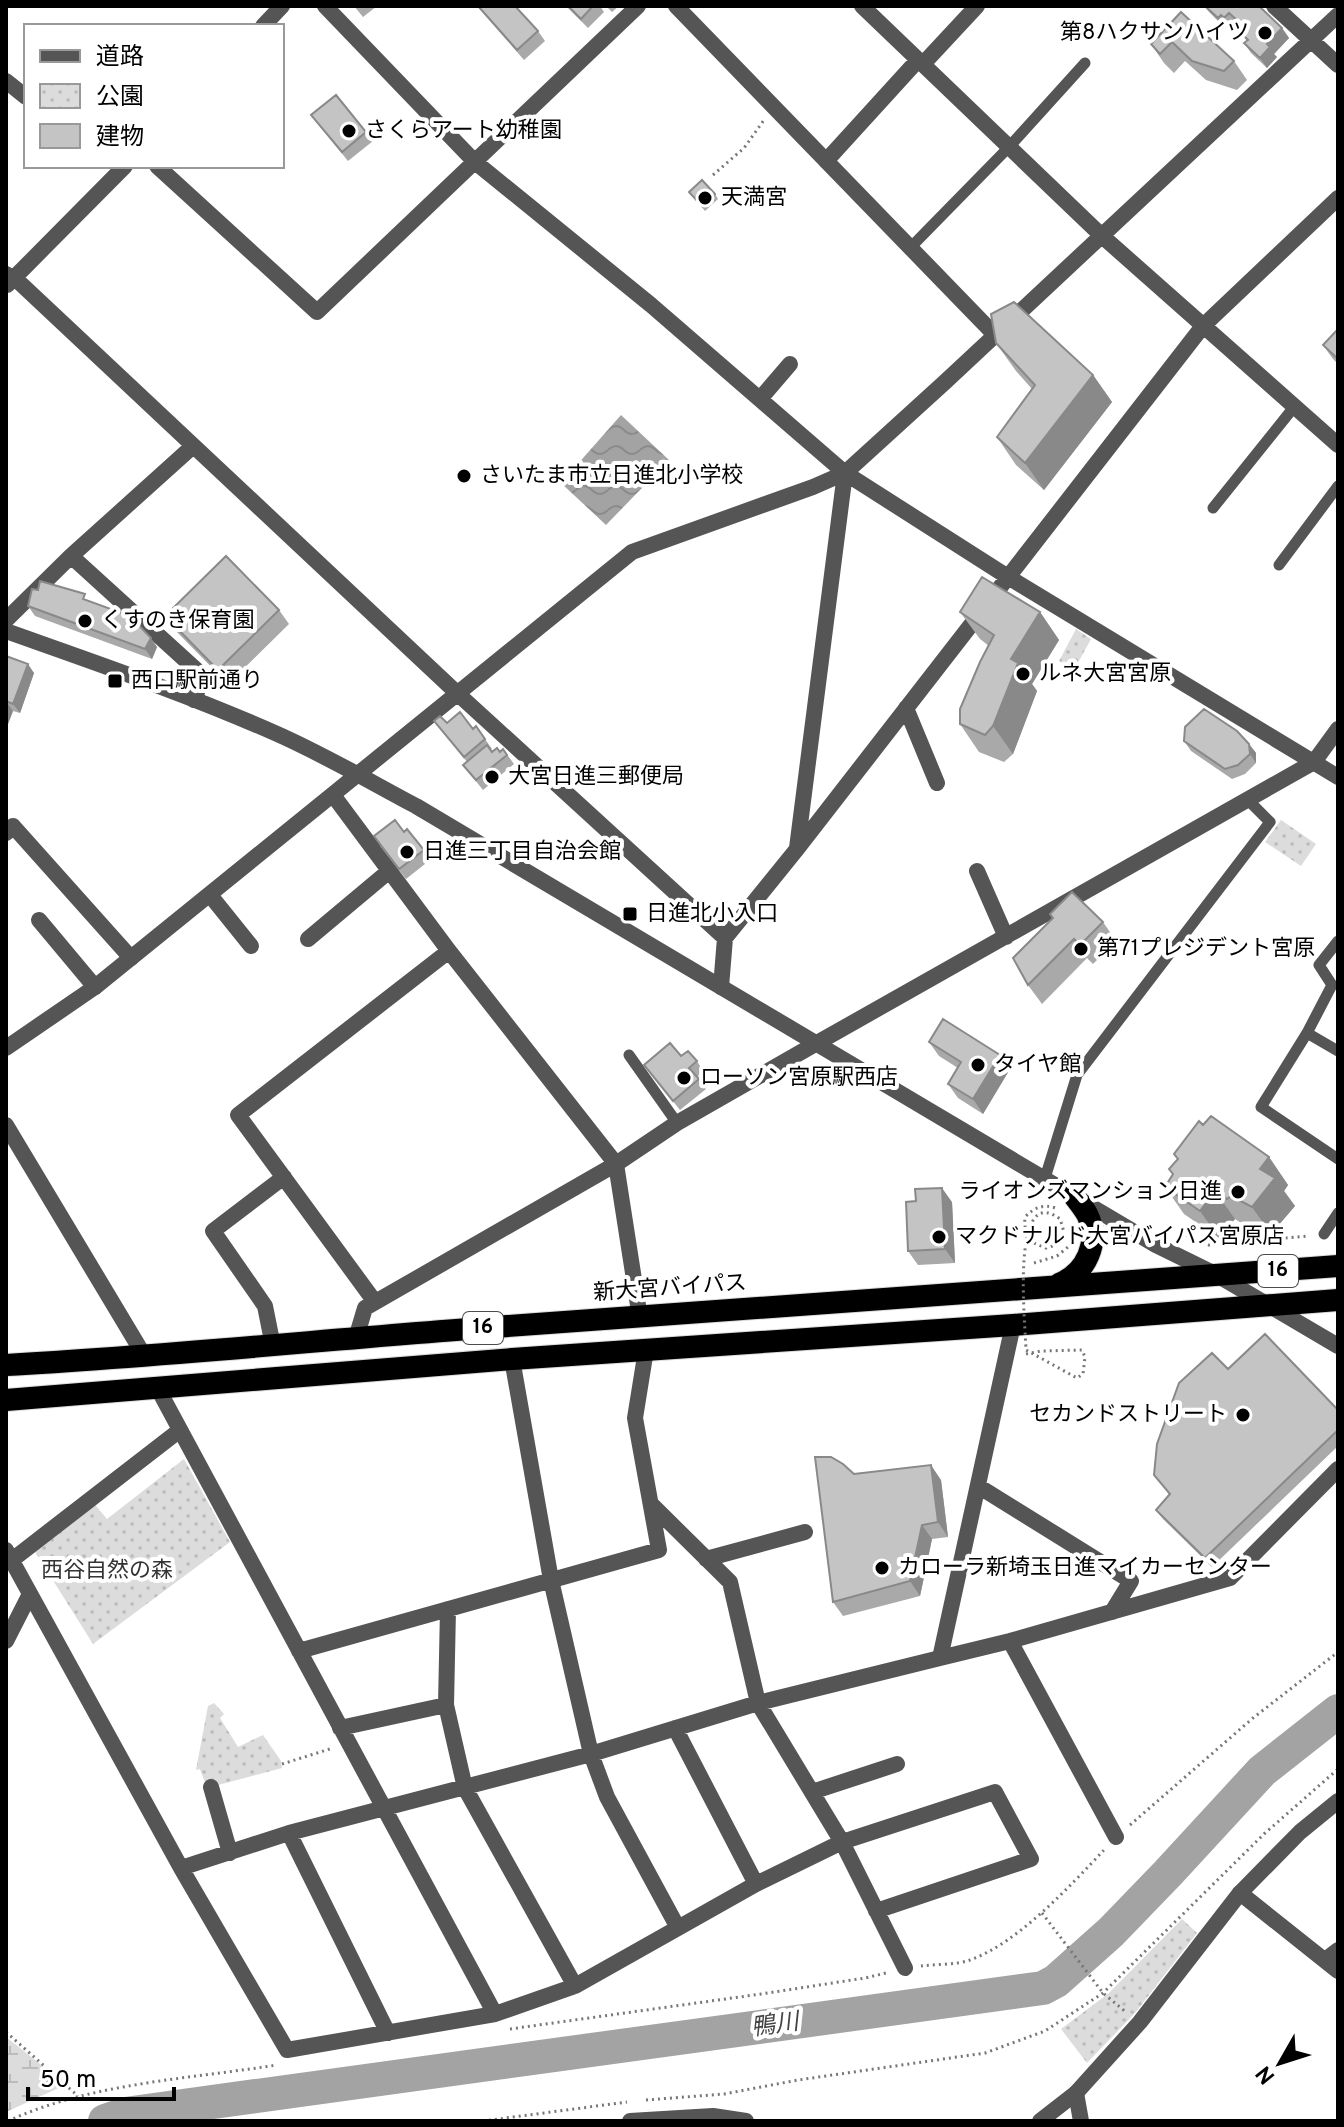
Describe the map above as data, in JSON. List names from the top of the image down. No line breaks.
{"streets":{"highway":["16","新大宮バイパス"]},"water":["鴨川"],"parks":["西谷自然の森"],"places":{"other":["第8ハクサンハイツ","さくらアート幼稚園","天満宮","さいたま市立日進北小学校","くすのき保育園","ルネ大宮宮原","大宮日進三郵便局","日進三丁目自治会館","第71プレジデント宮原","タイヤ館","ローソン宮原駅西店","ライオンズマンション日進","マクドナルド大宮バイパス宮原店","セカンドストリート","カローラ新埼玉日進マイカーセンター"],"transit":["西口駅前通り","日進北小入口"]},"legend":["道路","公園","建物"],"scale_bar":"50 m","north":"bottom left"}
